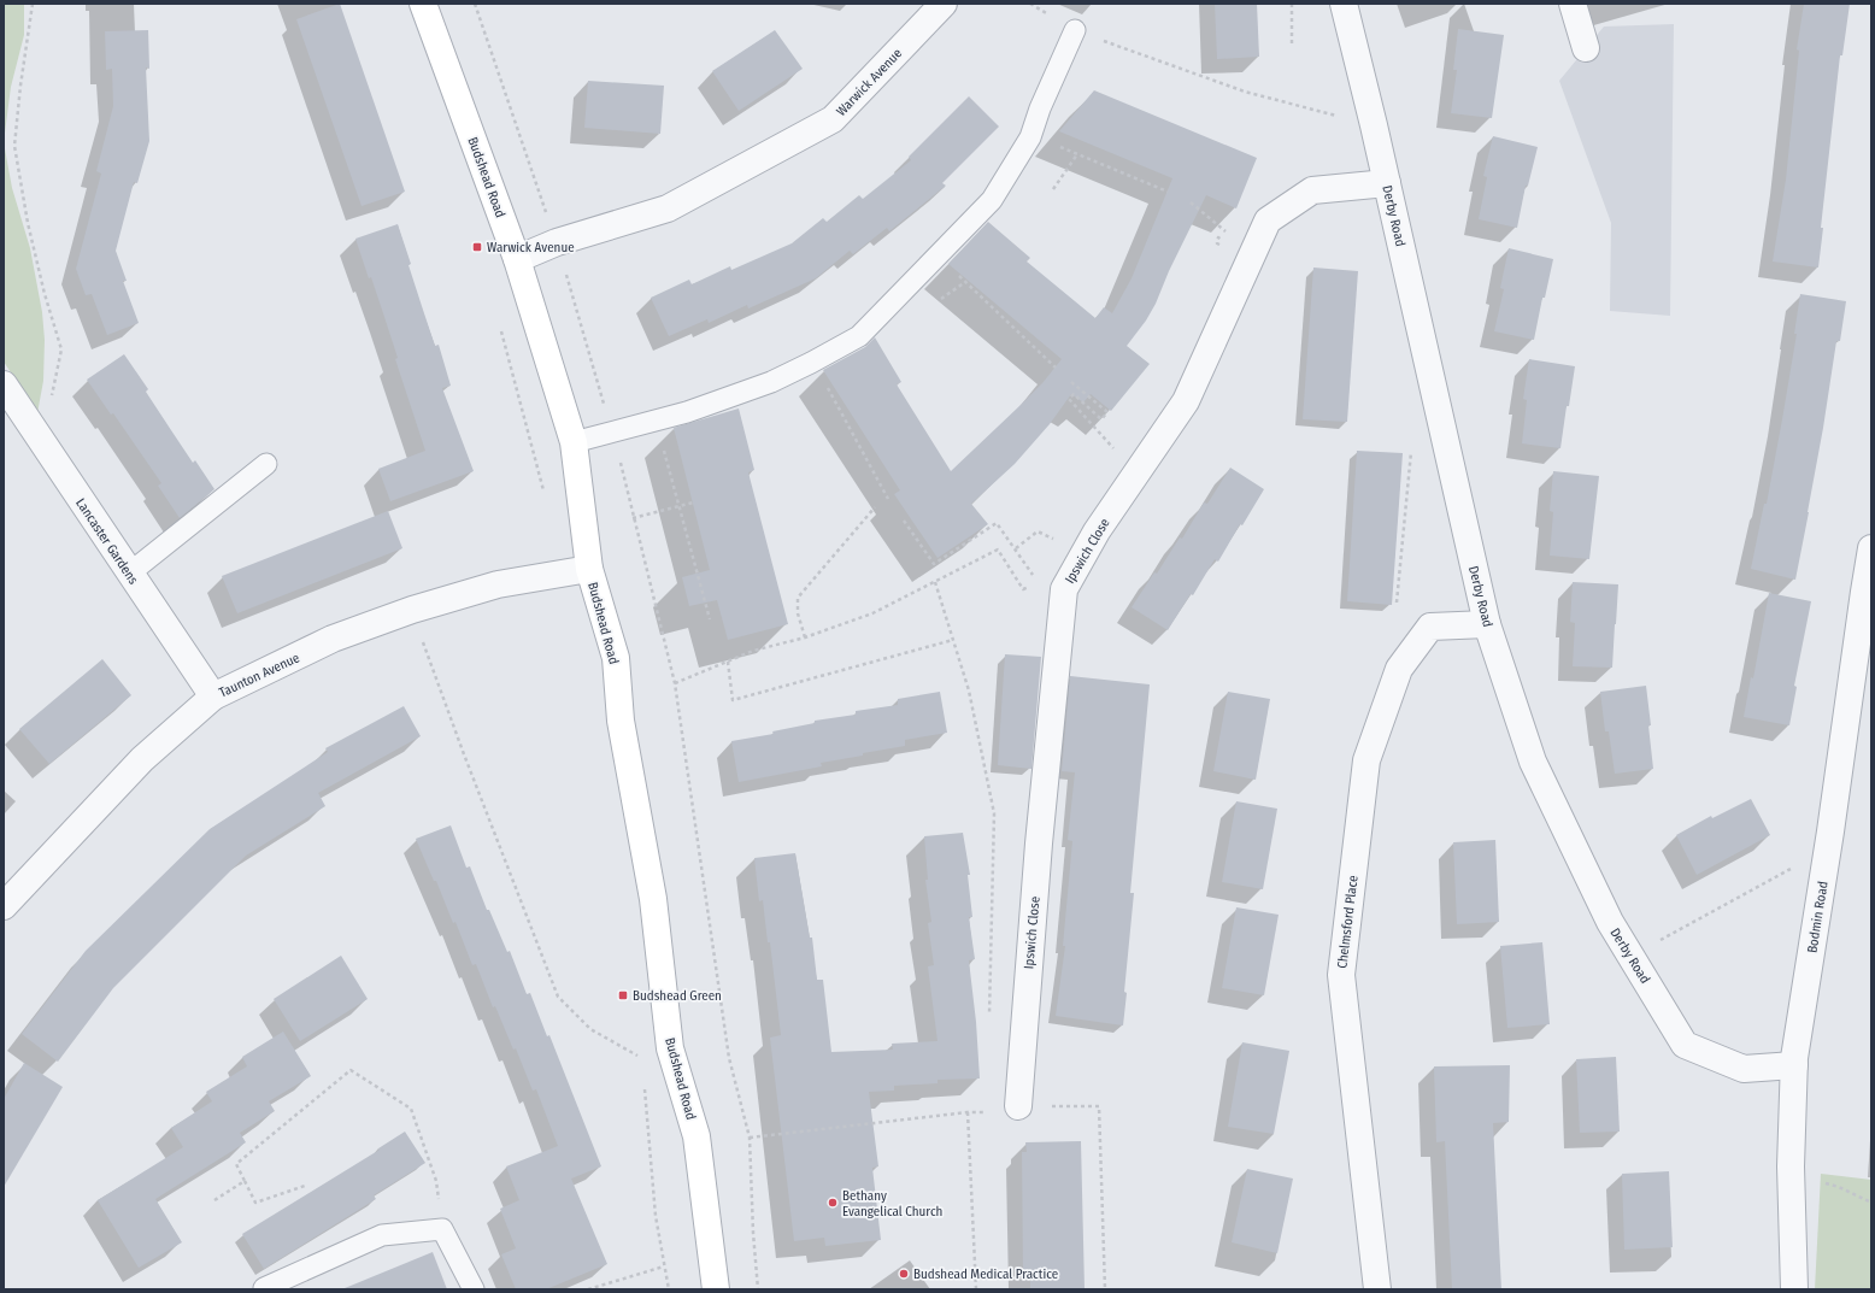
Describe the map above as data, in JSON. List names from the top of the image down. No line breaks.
{"streets":{"street":["Warwick Avenue","Budshead Road","Derby Road","Lancaster Gardens","Ipswich Close","Taunton Avenue","Bodmin Road","Chelmsford Place"]},"crossings":[["Warwick Avenue","Budshead Road"],["Budshead Road","Taunton Avenue"],["Derby Road","Ipswich Close"],["Derby Road","Bodmin Road"],["Derby Road","Chelmsford Place"],["Lancaster Gardens","Taunton Avenue"]],"places":{"transit":["Warwick Avenue","Budshead Green"],"other":["Bethany Evangelical Church","Budshead Medical Practice"]}}
